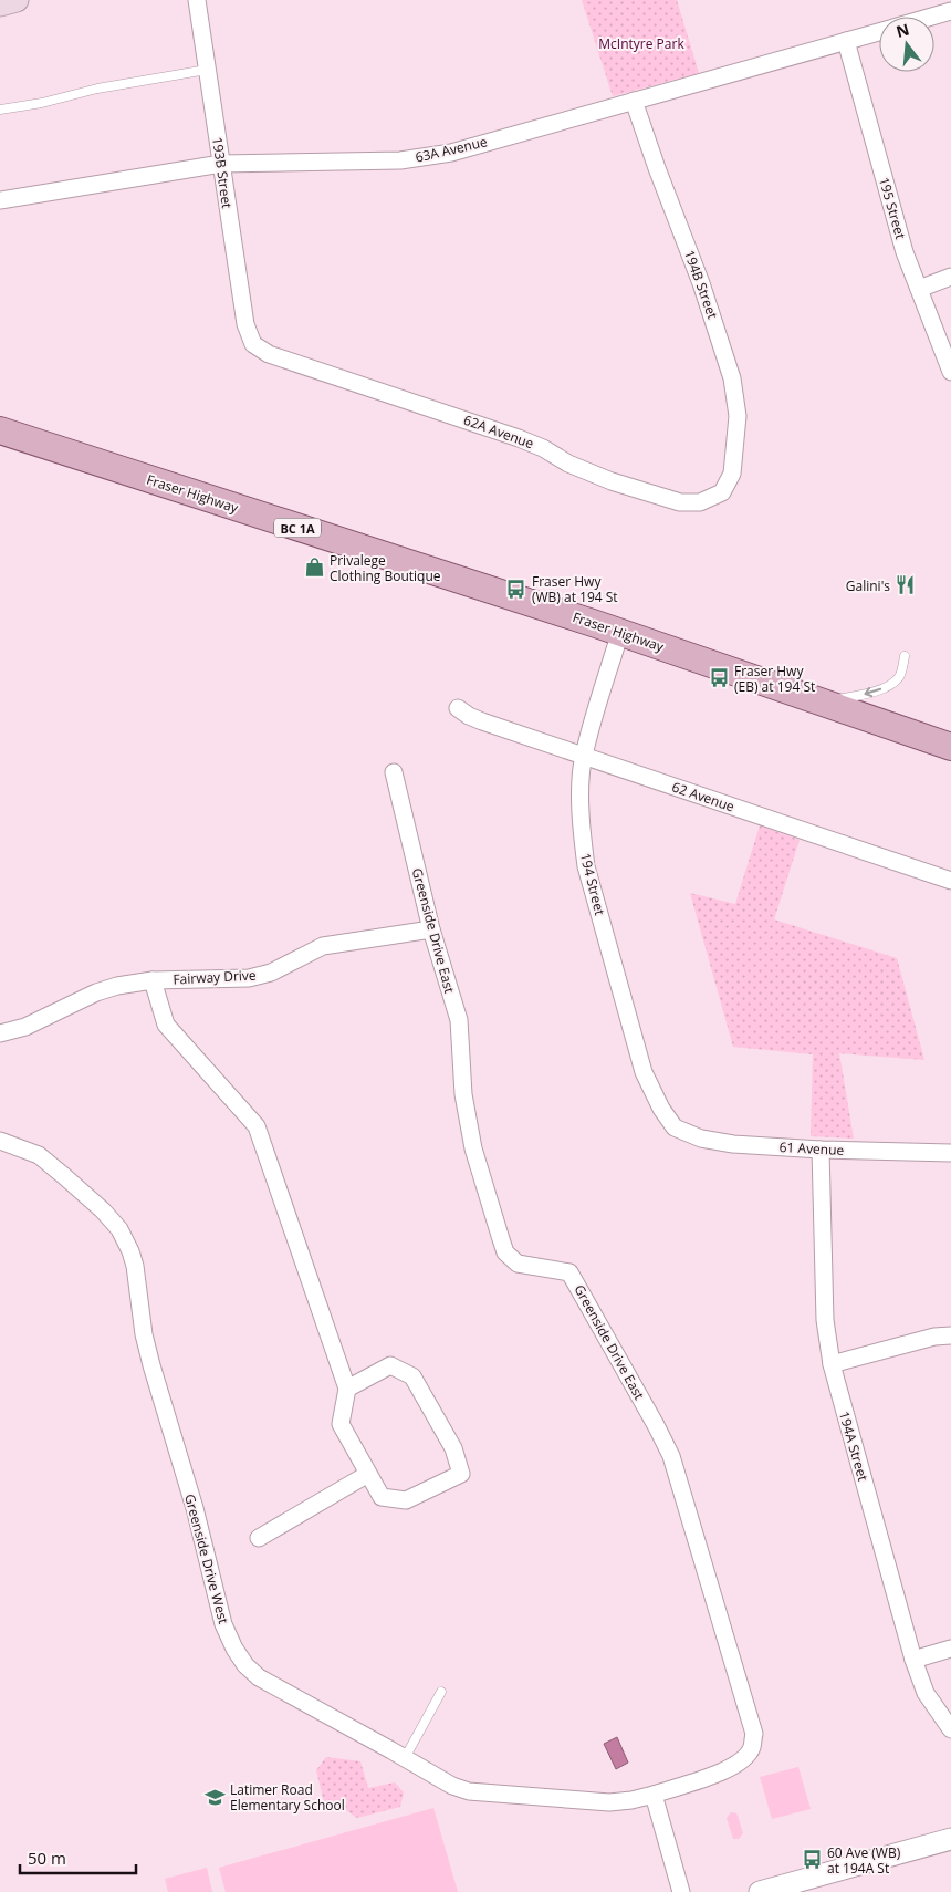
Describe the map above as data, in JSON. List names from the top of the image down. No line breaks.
{"streets":{"main road":["Fraser Highway","BC 1A"],"street":["63A Avenue","193B Street","195 Street","194B Street","62A Avenue","62 Avenue","194 Street","Greenside Drive East","Fairway Drive","61 Avenue","194A Street","Greenside Drive West"]},"crossings":[["63A Avenue","193B Street"],["63A Avenue","195 Street"],["63A Avenue","194B Street"],["193B Street","62A Avenue"],["194B Street","62A Avenue"],["Fraser Highway","194 Street"],["62 Avenue","194 Street"],["194 Street","61 Avenue"],["Greenside Drive East","Fairway Drive"],["Greenside Drive East","Greenside Drive West"],["61 Avenue","194A Street"]],"parks":["McIntyre Park"],"places":{"shop":["Privalege Clothing Boutique"],"restaurant":["Galini's"],"bus stop":["Fraser Hwy (WB) at 194 St","Fraser Hwy (EB) at 194 St","60 Ave (WB) at 194A St"],"school or university":["Latimer Road Elementary School"]},"scale_bar":"50 m","north":"top"}
